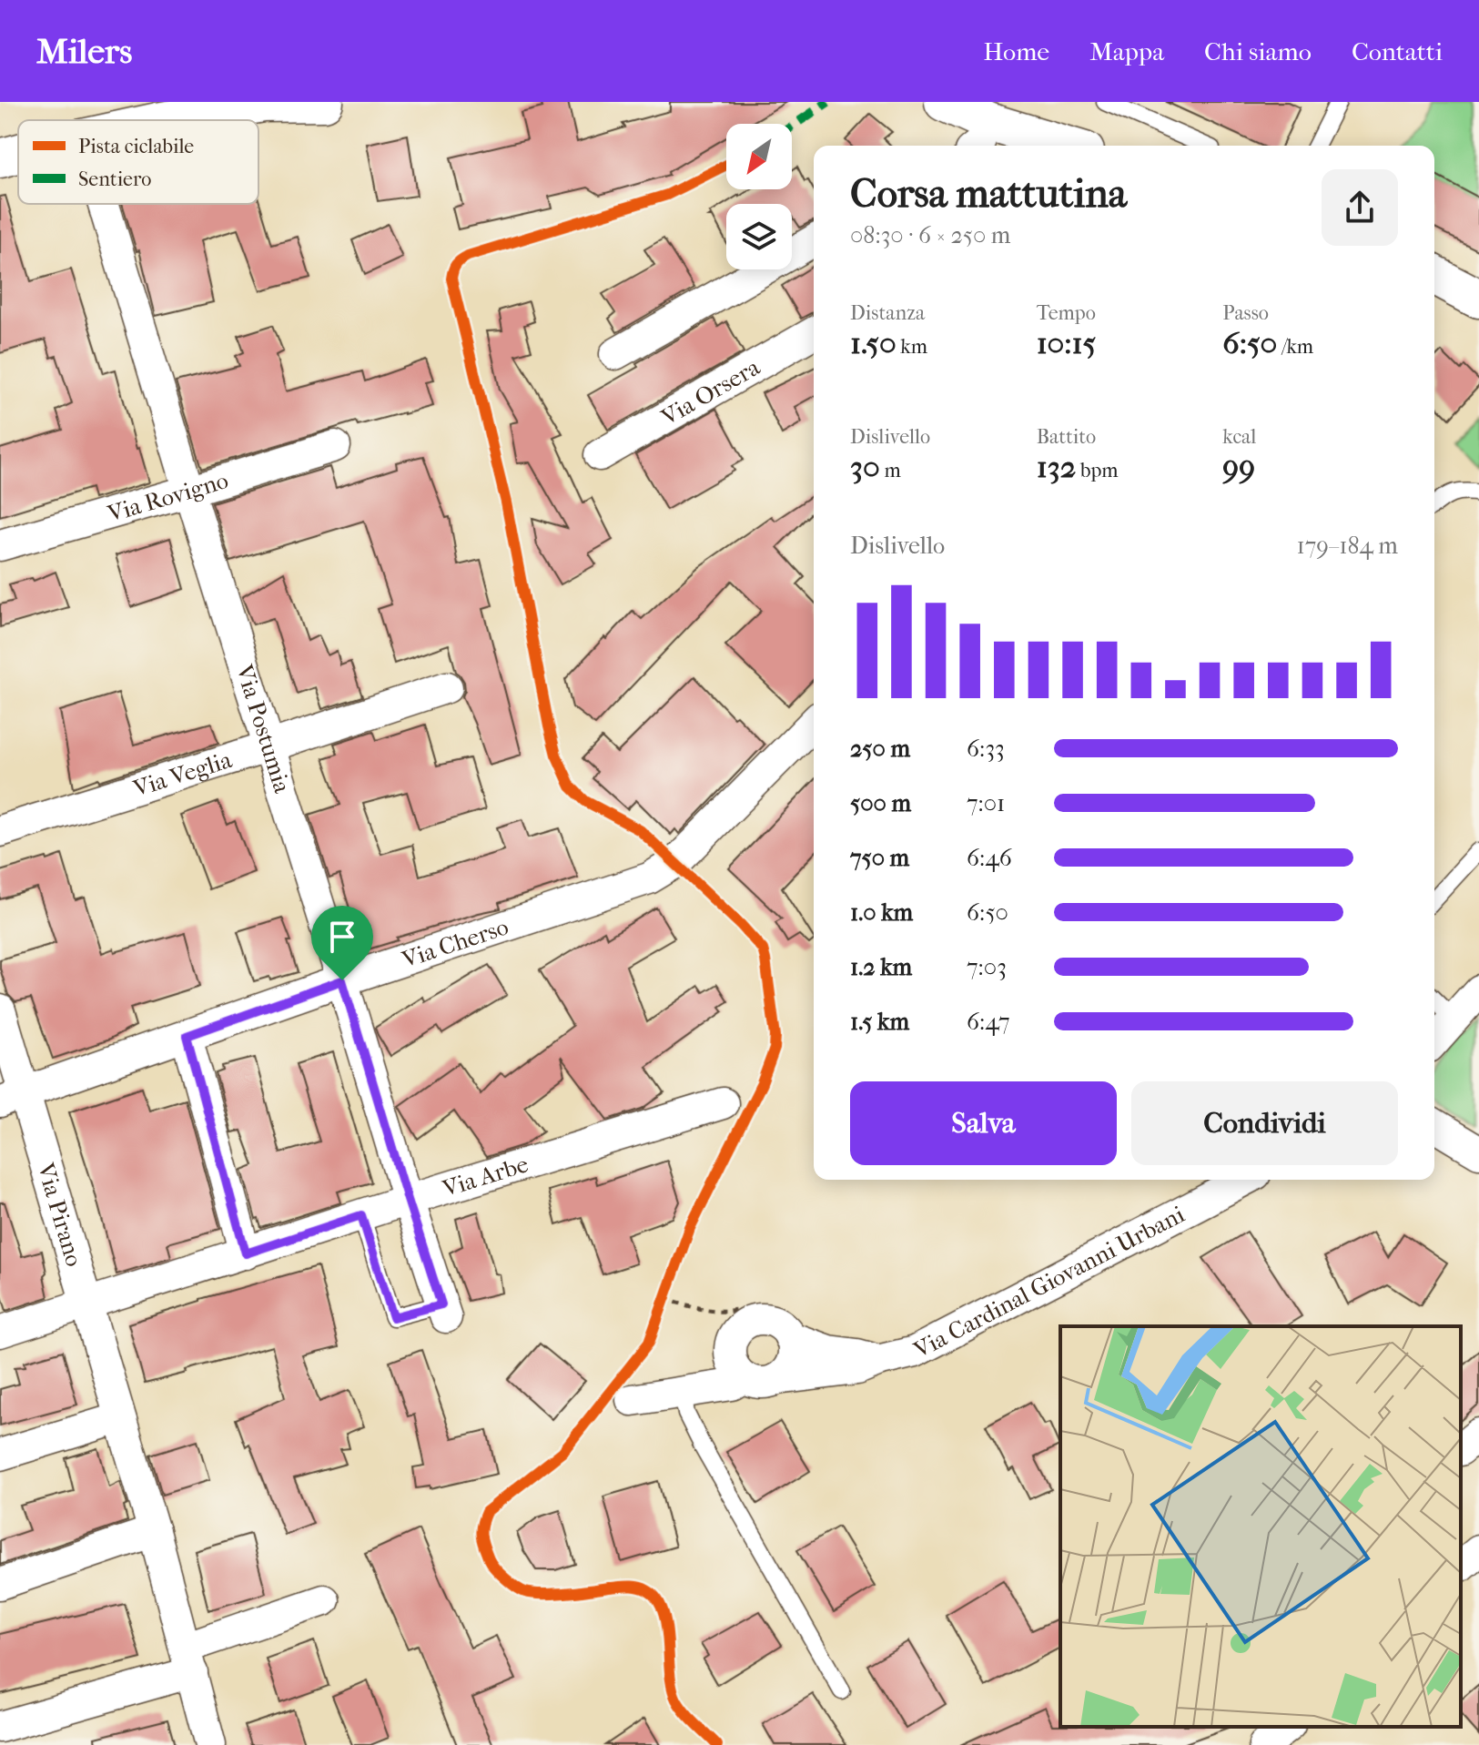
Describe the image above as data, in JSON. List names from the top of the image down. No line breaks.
{"streets":{"street":["Via Orsera","Via Rovigno","Via Postumia","Via Veglia","Via Cherso","Via Arbe","Via Pirano","Via Cardinal Giovanni Urbani"]},"crossings":[["Via Rovigno","Via Postumia"],["Via Postumia","Via Veglia"],["Via Postumia","Via Cherso"],["Via Postumia","Via Arbe"],["Via Cherso","Via Pirano"],["Via Arbe","Via Pirano"]],"legend":["Pista ciclabile","Sentiero"],"north":"bottom left","page":{"header":"Milers","nav":["Home","Mappa","Chi siamo","Contatti"],"heading":["Corsa mattutina","08:30 · 6 × 250 m"],"stats":[["Distanza","1.50 km"],["Tempo","10:15"],["Passo","6:50 /km"],["Dislivello","30 m"],["Battito","132 bpm"],["kcal","99"]],"chart":["Dislivello","179–184 m"],"list":[{"name":"250 m","note":"6:33"},{"name":"500 m","note":"7:01"},{"name":"750 m","note":"6:46"},{"name":"1.0 km","note":"6:50"},{"name":"1.2 km","note":"7:03"},{"name":"1.5 km","note":"6:47"}],"buttons":["Salva","Condividi"]}}
